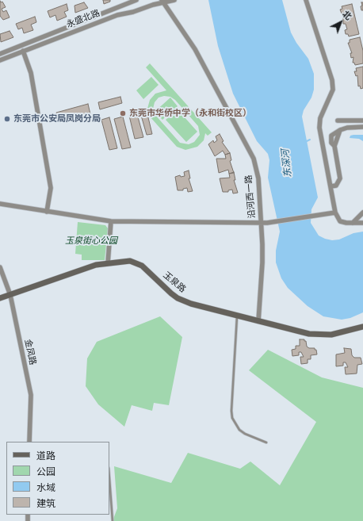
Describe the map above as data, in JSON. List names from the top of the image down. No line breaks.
{"streets":{"street":["永盛北路","沿河西一路","玉泉路","金凤路"]},"crossings":[["永盛北路","沿河西一路"],["沿河西一路","玉泉路"],["玉泉路","金凤路"]],"water":["东深河"],"parks":["玉泉街心公园"],"places":["东莞市华侨中学（永和街校区）","东莞市公安局凤岗分局"],"legend":["道路","公园","水域","建筑"],"north":"top right"}
